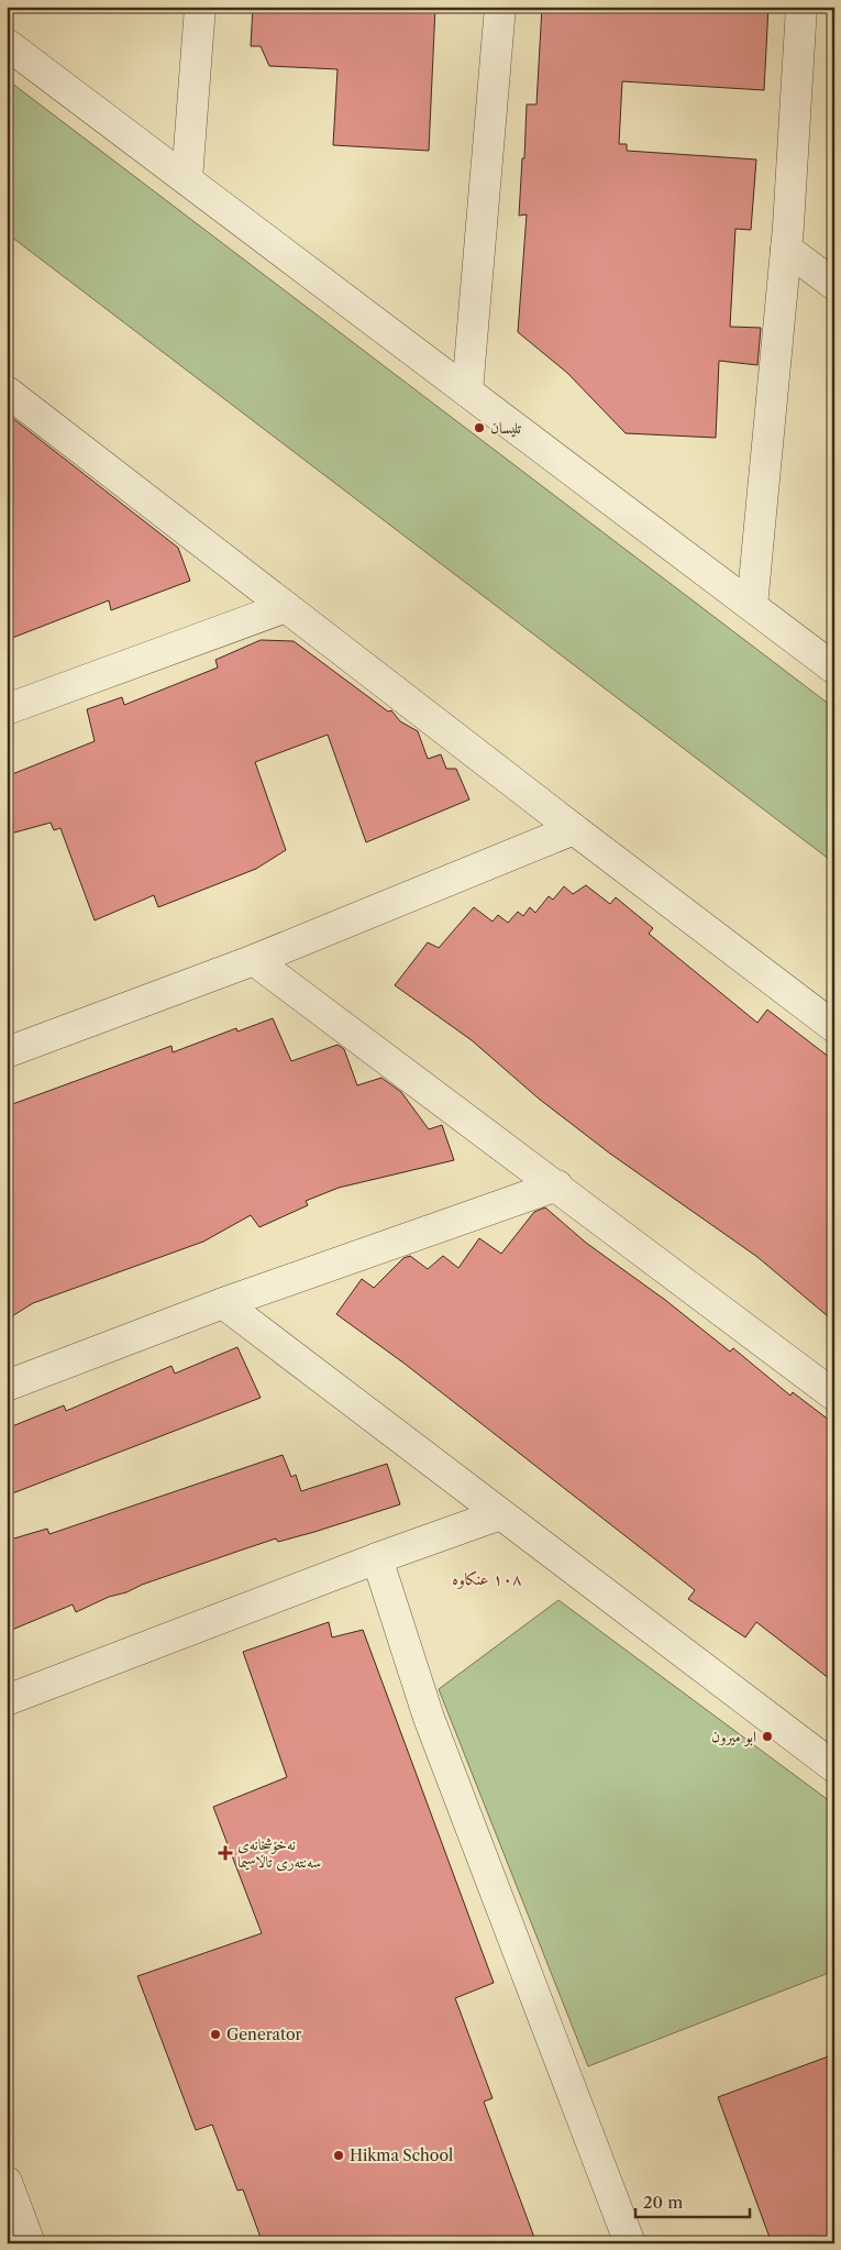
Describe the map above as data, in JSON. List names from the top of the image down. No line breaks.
{"districts":["١٠٨ عنکاوە"],"places":{"other":["تليسان","ابو ميرون","Generator","Hikma School"],"health":["نەخۆشخانەی سەنتەری تاڵاسیما"]},"scale_bar":"20 m"}
